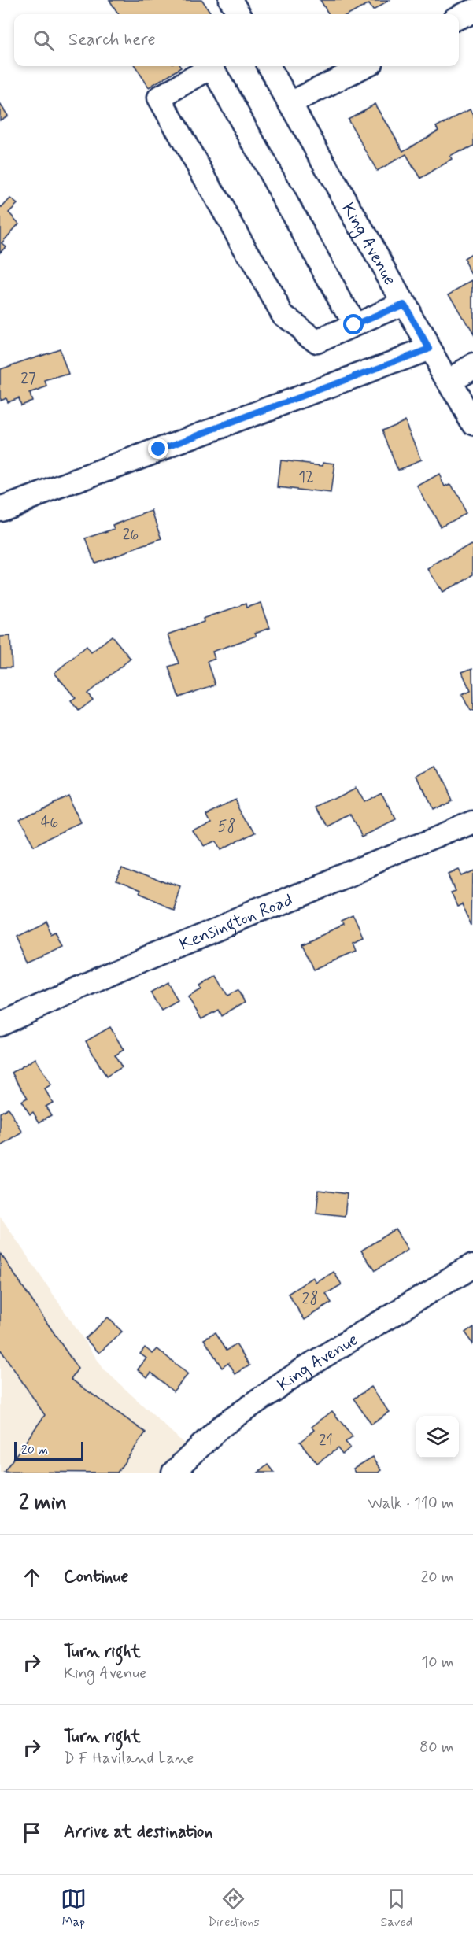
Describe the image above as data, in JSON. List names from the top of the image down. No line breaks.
{"streets":{"street":["King Avenue","Kensington Road"]},"house_numbers":["27","12","26","46","58","28","21"],"scale_bar":"20 m","page":{"search":"Search here","scale":"20 m","heading":["2 min","Walk · 110 m"],"list":[["Continue","20 m"],["Turn right","King Avenue","10 m"],["Turn right","D F Haviland Lane","80 m"],"Arrive at destination"],"nav":["Map","Directions","Saved"]}}
